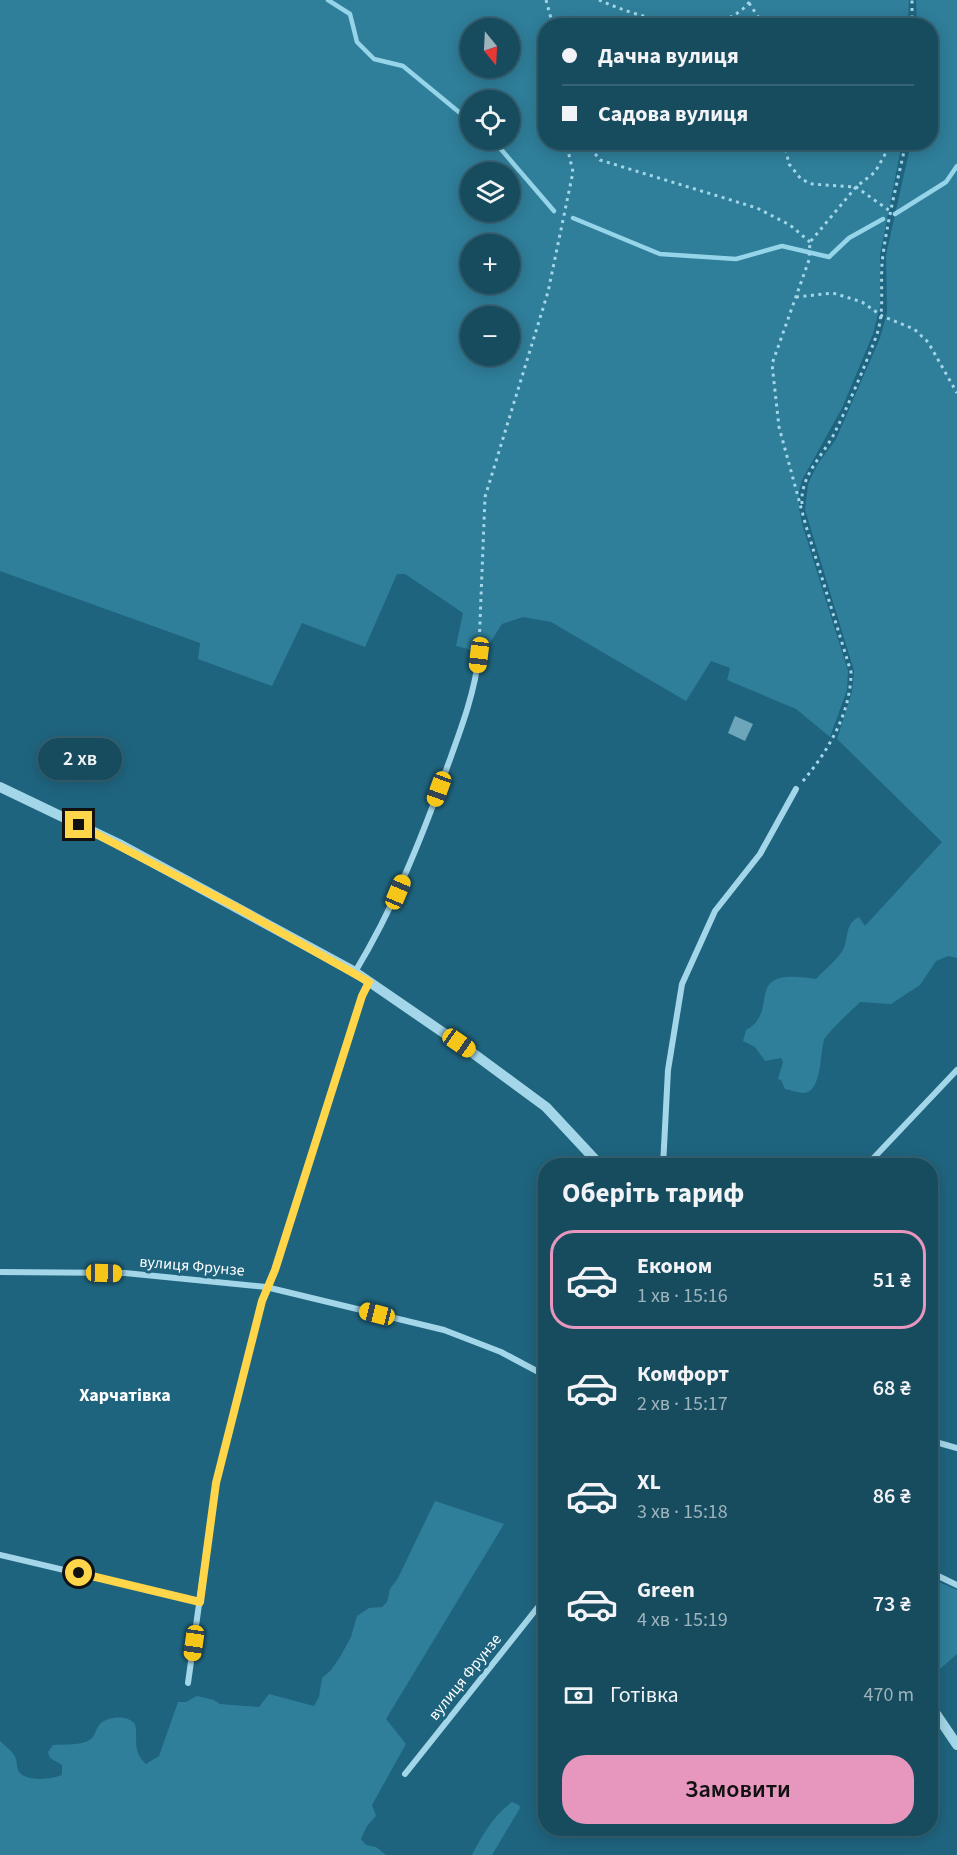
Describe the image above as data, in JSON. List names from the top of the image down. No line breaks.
{"streets":{"street":["вулиця Фрунзе"]},"districts":["Харчатівка"],"north":"bottom","page":{"map_buttons":["+","−"],"banner":["Дачна вулиця","Садова вулиця"],"bubble":"2 хв","heading":"Оберіть тариф","list":[{"name":"Економ","note":"1 хв · 15:16","value":"51 ₴"},{"name":"Комфорт","note":"2 хв · 15:17","value":"68 ₴"},{"name":"XL","note":"3 хв · 15:18","value":"86 ₴"},{"name":"Green","note":"4 хв · 15:19","value":"73 ₴"}],"pay":["Готівка","470 m"],"buttons":"Замовити"}}
